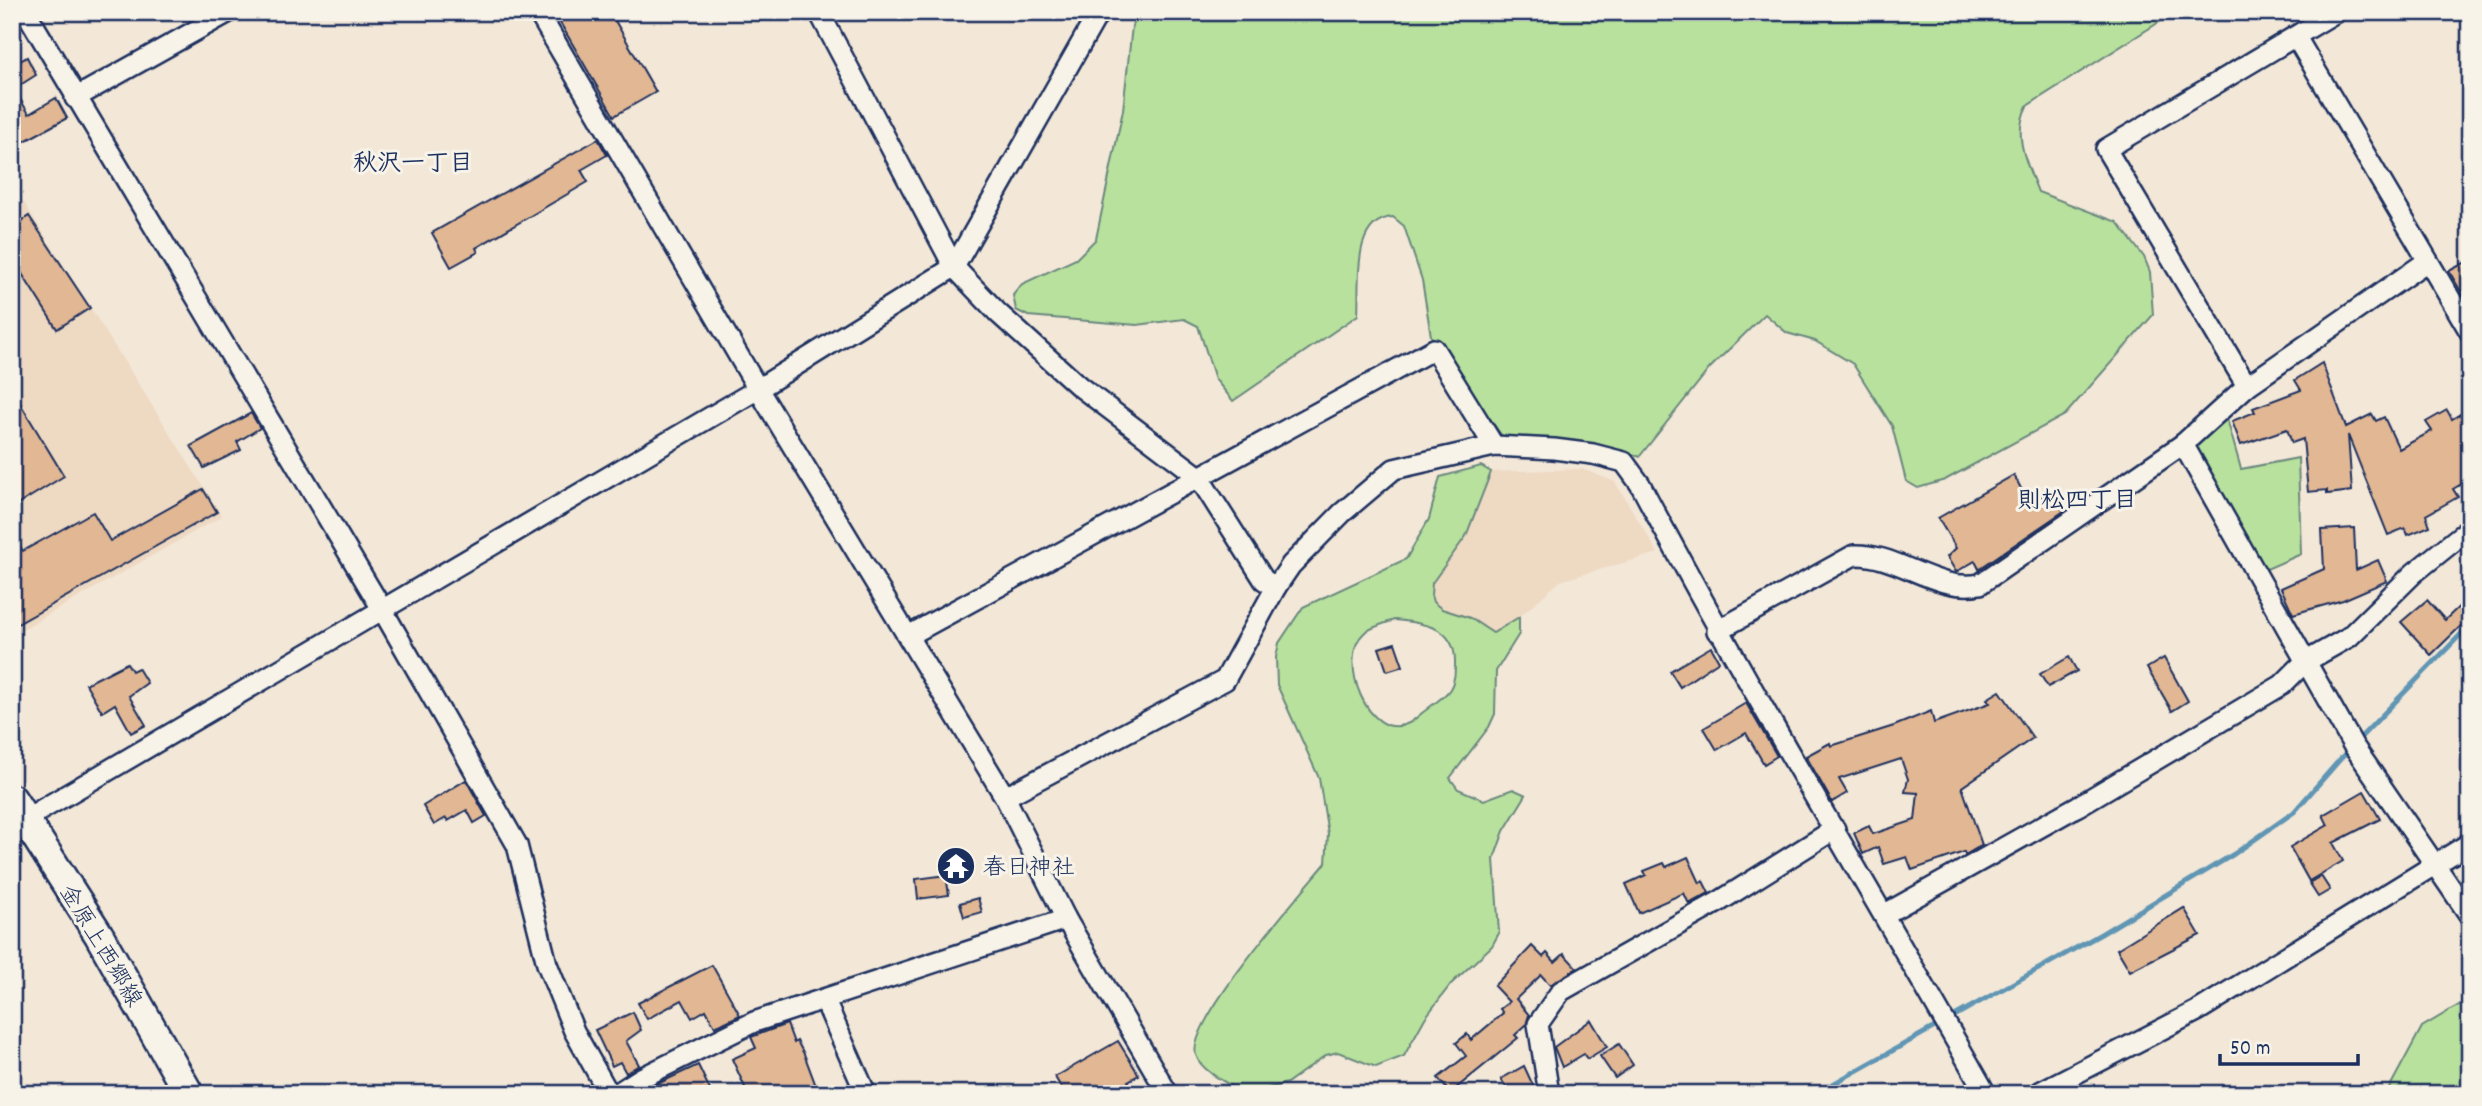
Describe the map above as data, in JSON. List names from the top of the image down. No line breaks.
{"streets":{"main road":["金原上西郷線"]},"districts":["秋沢一丁目","則松四丁目"],"places":{"temple":["春日神社"]},"scale_bar":"50 m"}
